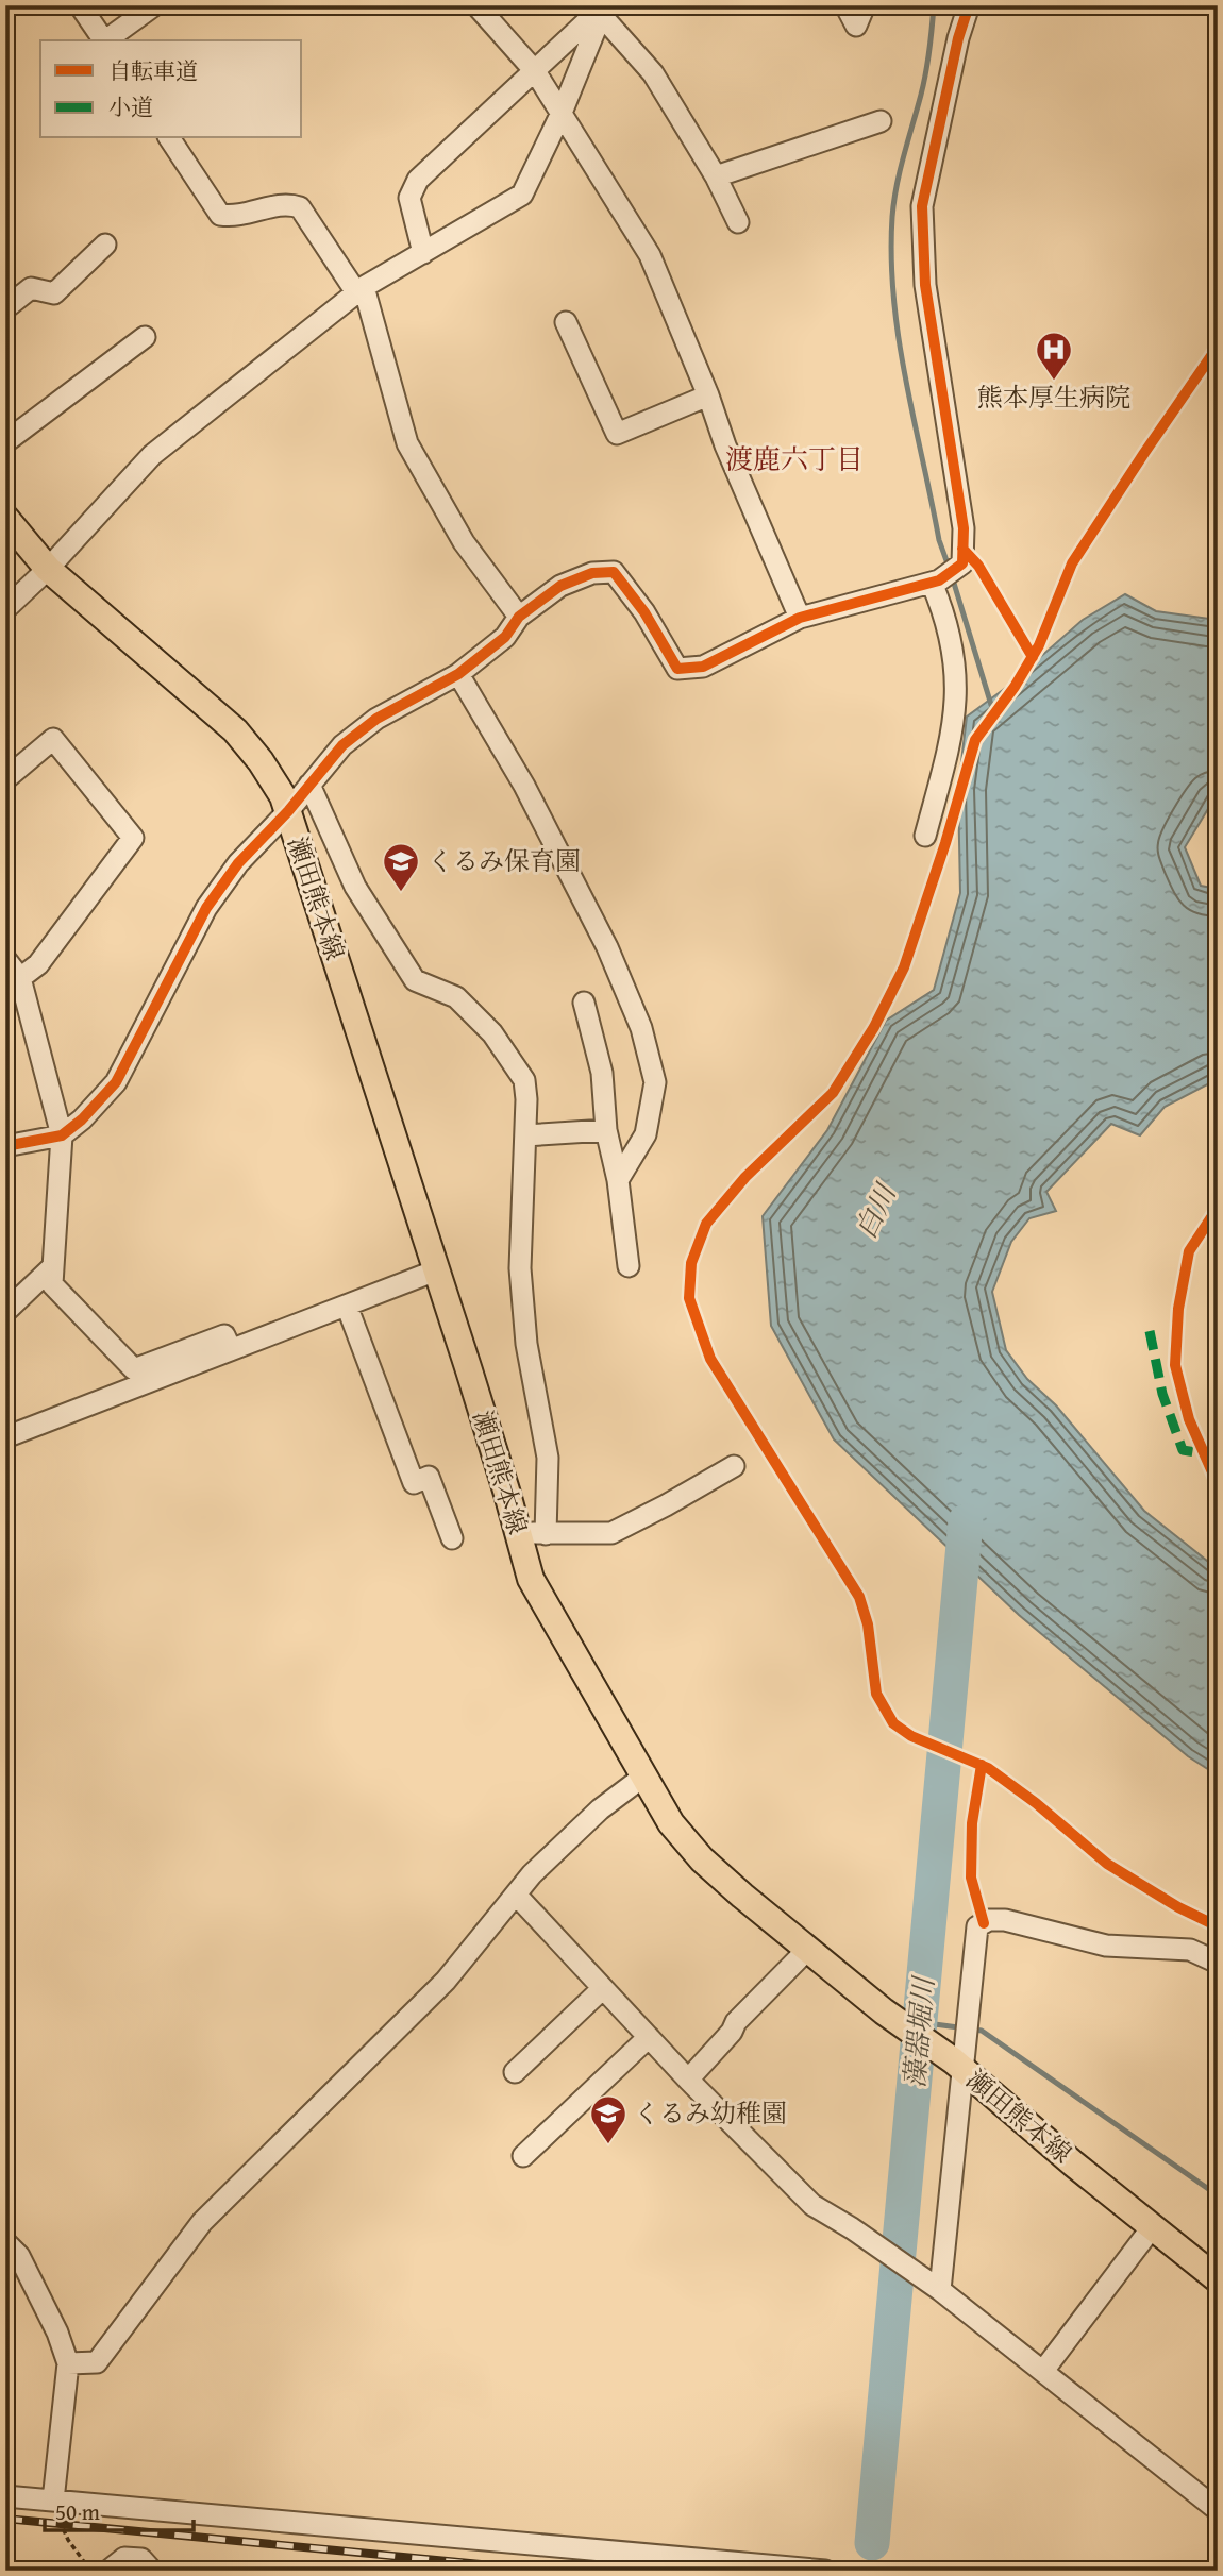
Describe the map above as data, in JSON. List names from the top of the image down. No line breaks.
{"streets":{"main road":["瀬田熊本線"]},"districts":["渡鹿六丁目"],"water":["白川","藻器堀川"],"places":{"hospital":["熊本厚生病院"],"school or university":["くるみ保育園","くるみ幼稚園"]},"legend":["自転車道","小道"],"scale_bar":"50 m"}
